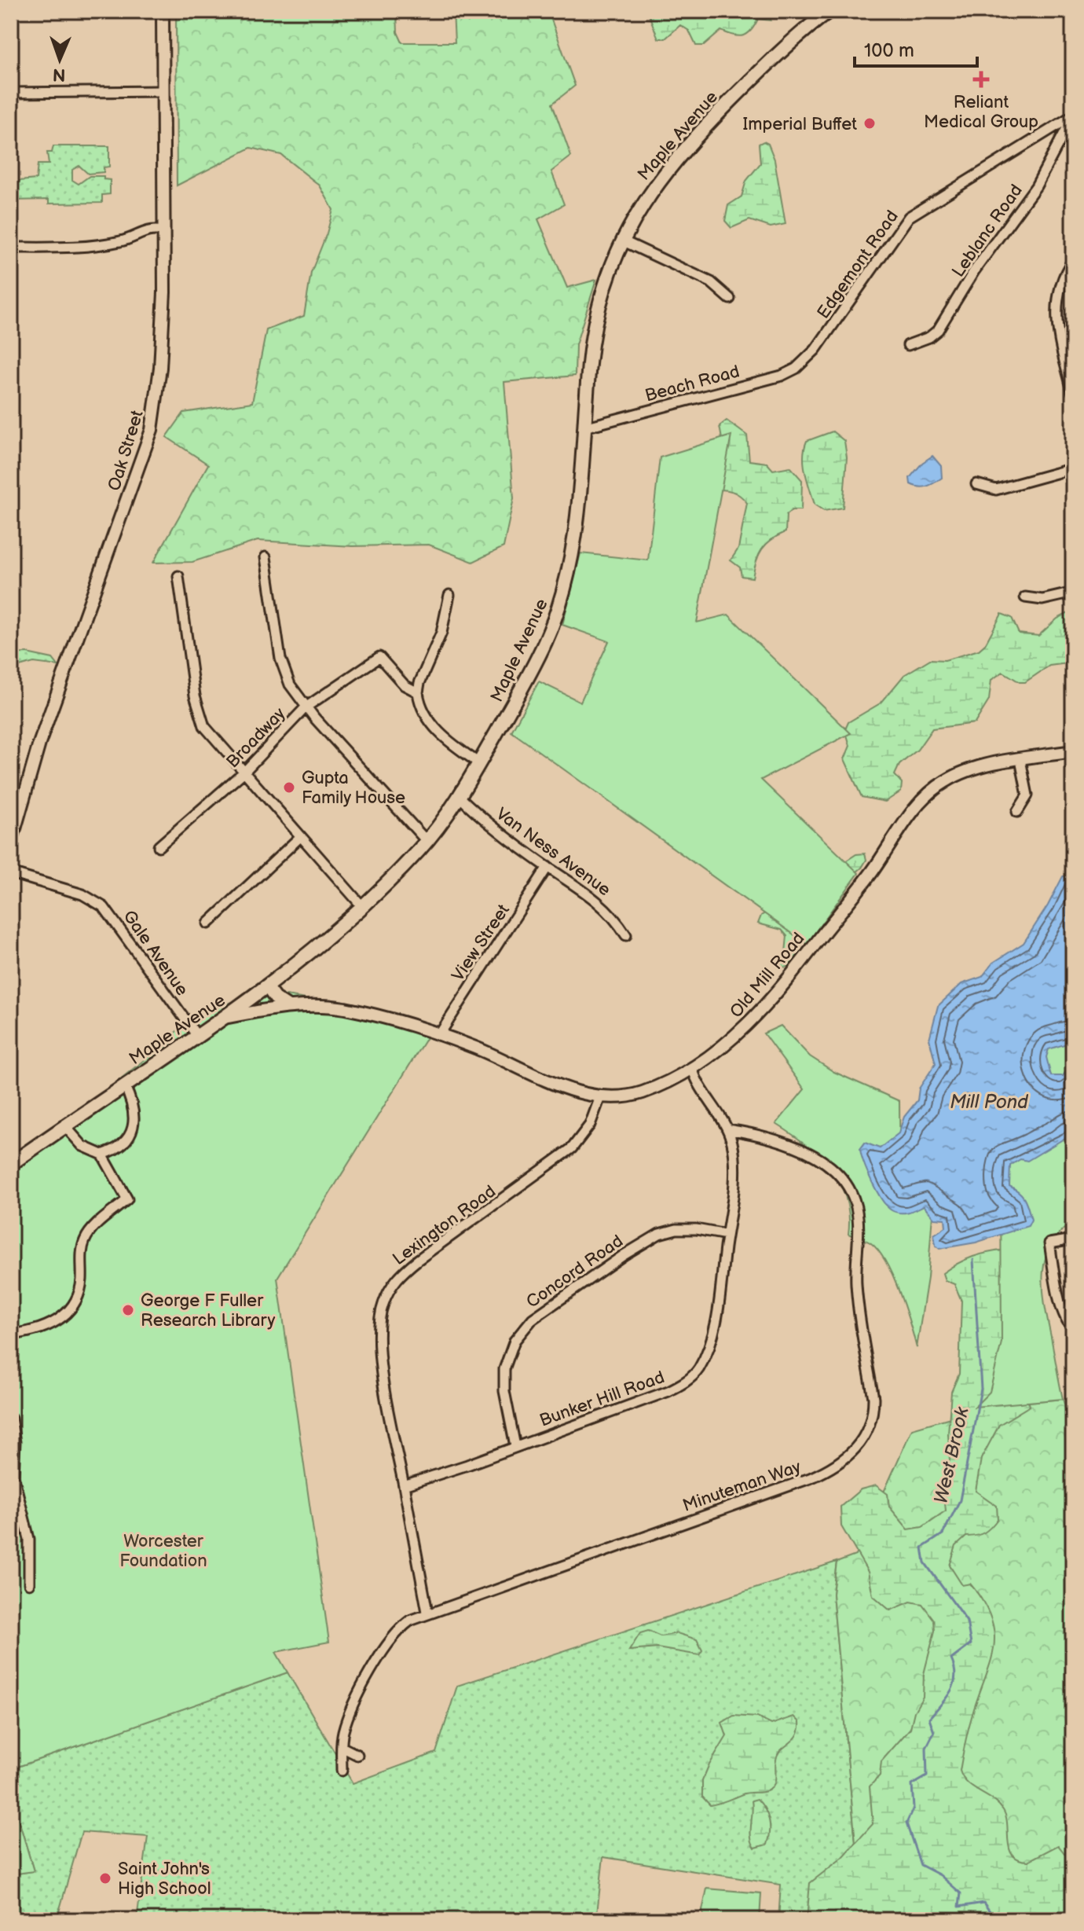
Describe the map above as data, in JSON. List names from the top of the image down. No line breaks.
{"streets":{"main road":["Maple Avenue"],"street":["Leblanc Road","Edgemont Road","Beach Road","Oak Street","Broadway","Van Ness Avenue","View Street","Gale Avenue","Old Mill Road","Lexington Road","Concord Road","Bunker Hill Road","Minuteman Way"]},"crossings":[["Maple Avenue","Beach Road"],["Maple Avenue","Van Ness Avenue"],["Maple Avenue","Gale Avenue"],["Maple Avenue","Old Mill Road"],["Leblanc Road","Edgemont Road"],["Edgemont Road","Beach Road"],["Van Ness Avenue","View Street"],["View Street","Old Mill Road"],["Old Mill Road","Lexington Road"],["Old Mill Road","Bunker Hill Road"],["Lexington Road","Bunker Hill Road"],["Concord Road","Bunker Hill Road"],["Bunker Hill Road","Minuteman Way"]],"water":["Mill Pond","West Brook"],"parks":["Worcester Foundation"],"places":{"health":["Reliant Medical Group"],"other":["Imperial Buffet","Gupta Family House","George F Fuller Research Library","Saint John's High School"]},"scale_bar":"100 m","north":"bottom"}
